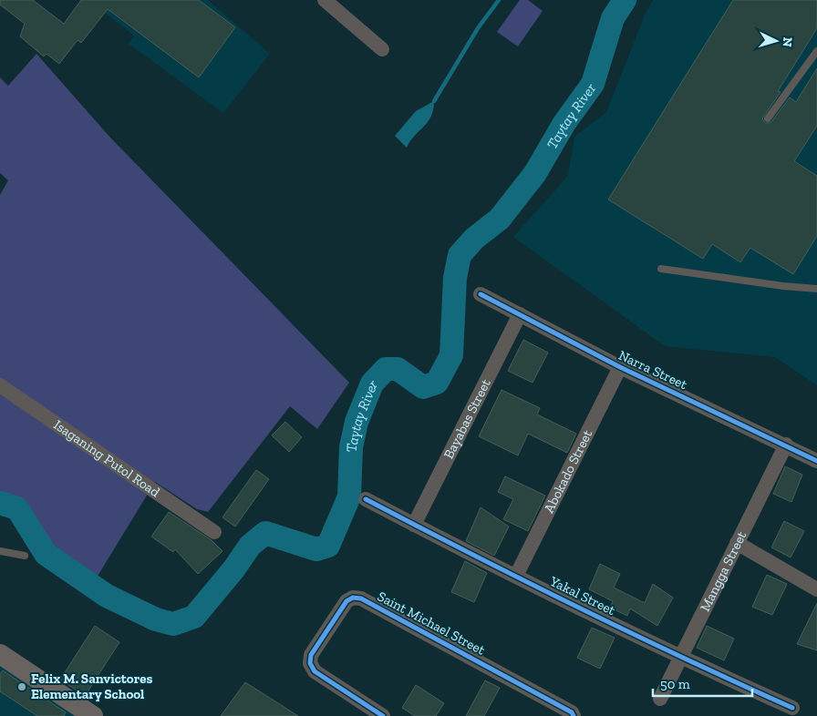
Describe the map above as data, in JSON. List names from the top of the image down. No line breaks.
{"streets":{"street":["Narra Street","Bayabas Street","Isaganing Putol Road","Abokado Street","Mangga Street","Yakal Street","Saint Michael Street"]},"crossings":[["Narra Street","Bayabas Street"],["Narra Street","Abokado Street"],["Narra Street","Mangga Street"],["Bayabas Street","Yakal Street"],["Abokado Street","Yakal Street"],["Mangga Street","Yakal Street"]],"water":["Taytay River"],"places":["Felix M. Sanvictores Elementary School"],"scale_bar":"50 m","north":"right"}
